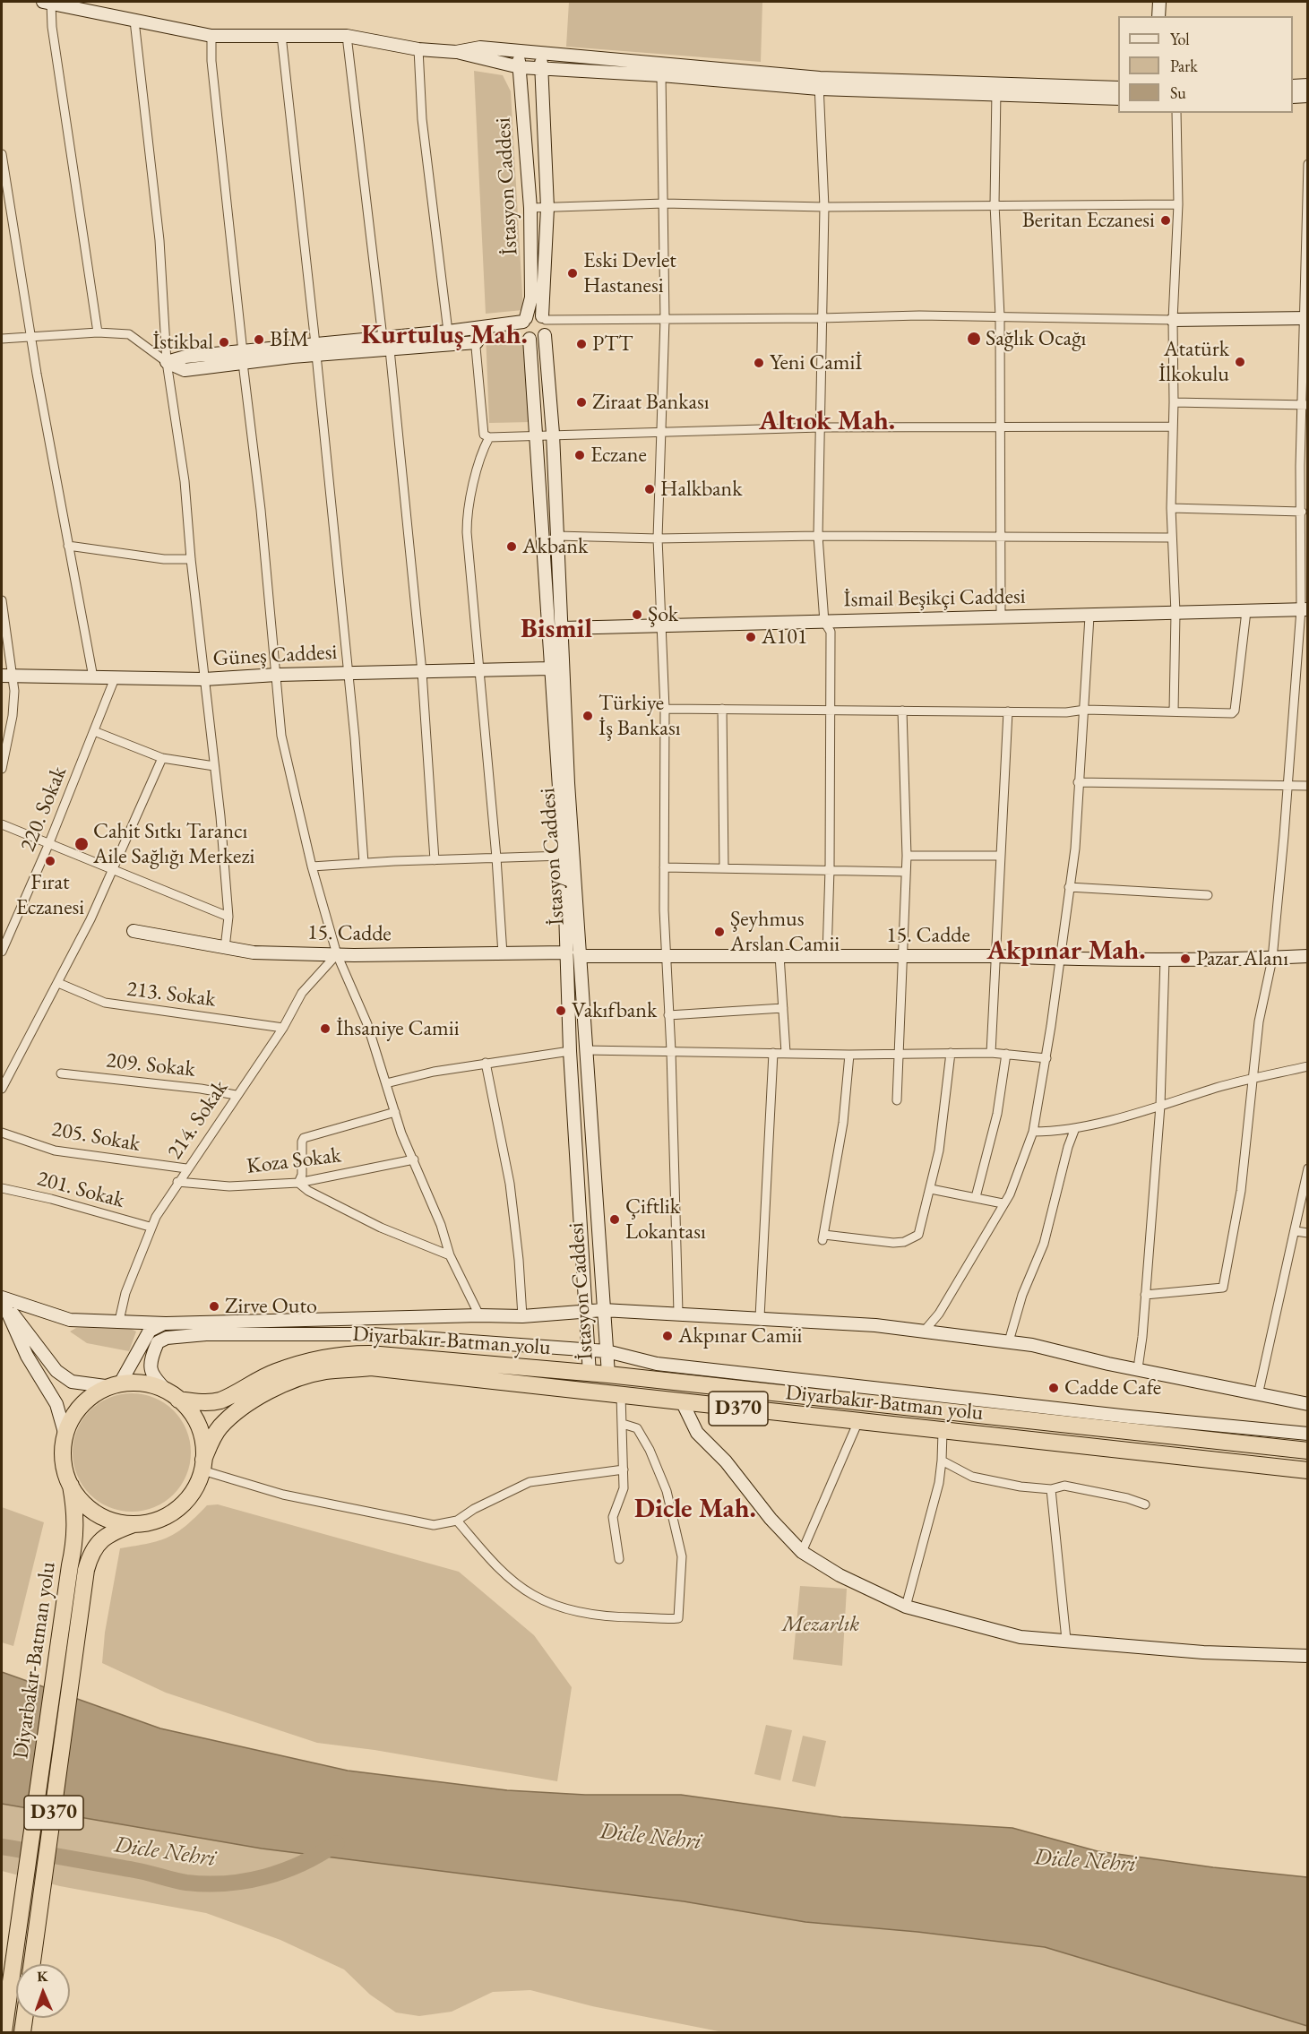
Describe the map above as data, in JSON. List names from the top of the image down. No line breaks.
{"streets":{"highway":["Diyarbakır-Batman yolu","D370"],"street":["İstasyon Caddesi","İsmail Beşikçi Caddesi","Güneş Caddesi","220. Sokak","15. Cadde","213. Sokak","209. Sokak","214. Sokak","205. Sokak","Koza Sokak","201. Sokak"]},"crossings":[["İstasyon Caddesi","İsmail Beşikçi Caddesi"],["İstasyon Caddesi","Güneş Caddesi"],["İstasyon Caddesi","15. Cadde"],["İstasyon Caddesi","Diyarbakır-Batman yolu"],["Güneş Caddesi","220. Sokak"],["15. Cadde","214. Sokak"],["213. Sokak","214. Sokak"],["209. Sokak","214. Sokak"],["214. Sokak","205. Sokak"],["214. Sokak","Koza Sokak"],["214. Sokak","201. Sokak"]],"districts":["Kurtuluş Mah.","Altıok Mah.","Bismil","Akpınar Mah.","Dicle Mah."],"water":["Dicle Nehri"],"parks":["Mezarlık"],"places":["Beritan Eczanesi","Eski Devlet Hastanesi","Sağlık Ocağı","BİM","İstikbal","PTT","Atatürk İlkokulu","Yeni Camiİ","Ziraat Bankası","Eczane","Halkbank","Akbank","Şok","A101","Türkiye İş Bankası","Cahit Sıtkı Tarancı Aile Sağlığı Merkezi","Fırat Eczanesi","Şeyhmus Arslan Camii","Pazar Alanı","Vakıfbank","İhsaniye Camii","Çiftlik Lokantası","Zirve Outo","Akpınar Camii","Cadde Cafe"],"legend":["Yol","Park","Su"],"north":"top"}
